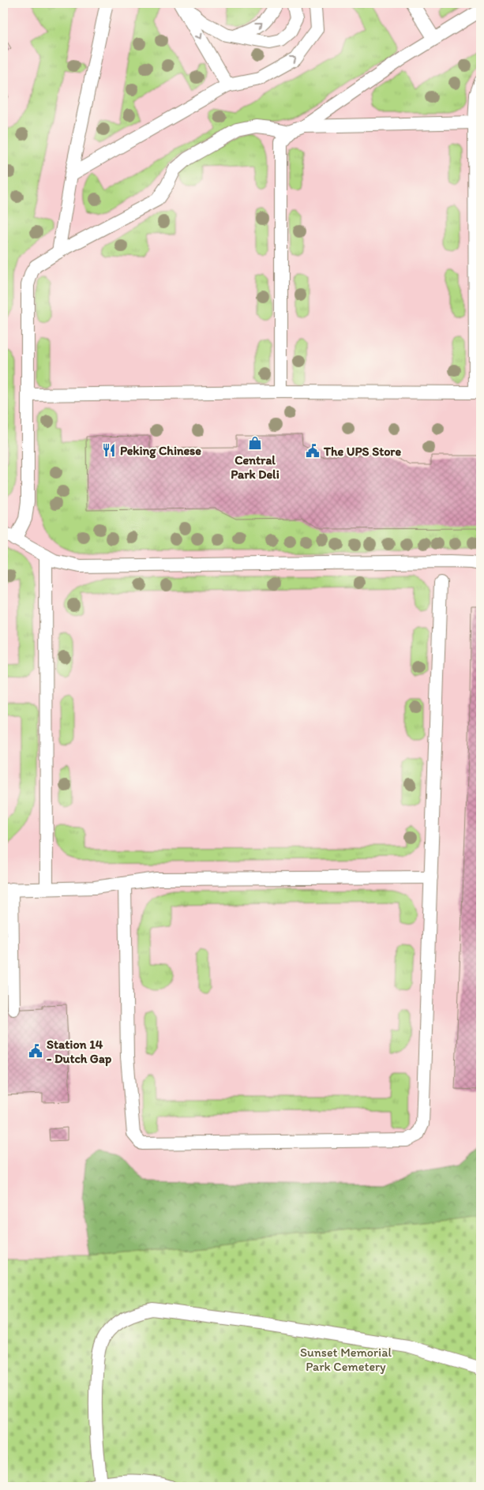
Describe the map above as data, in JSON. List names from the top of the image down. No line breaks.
{"parks":["Sunset Memorial Park Cemetery"],"places":{"shop":["Central Park Deli"],"restaurant":["Peking Chinese"],"public building":["The UPS Store","Station 14 - Dutch Gap"]}}
